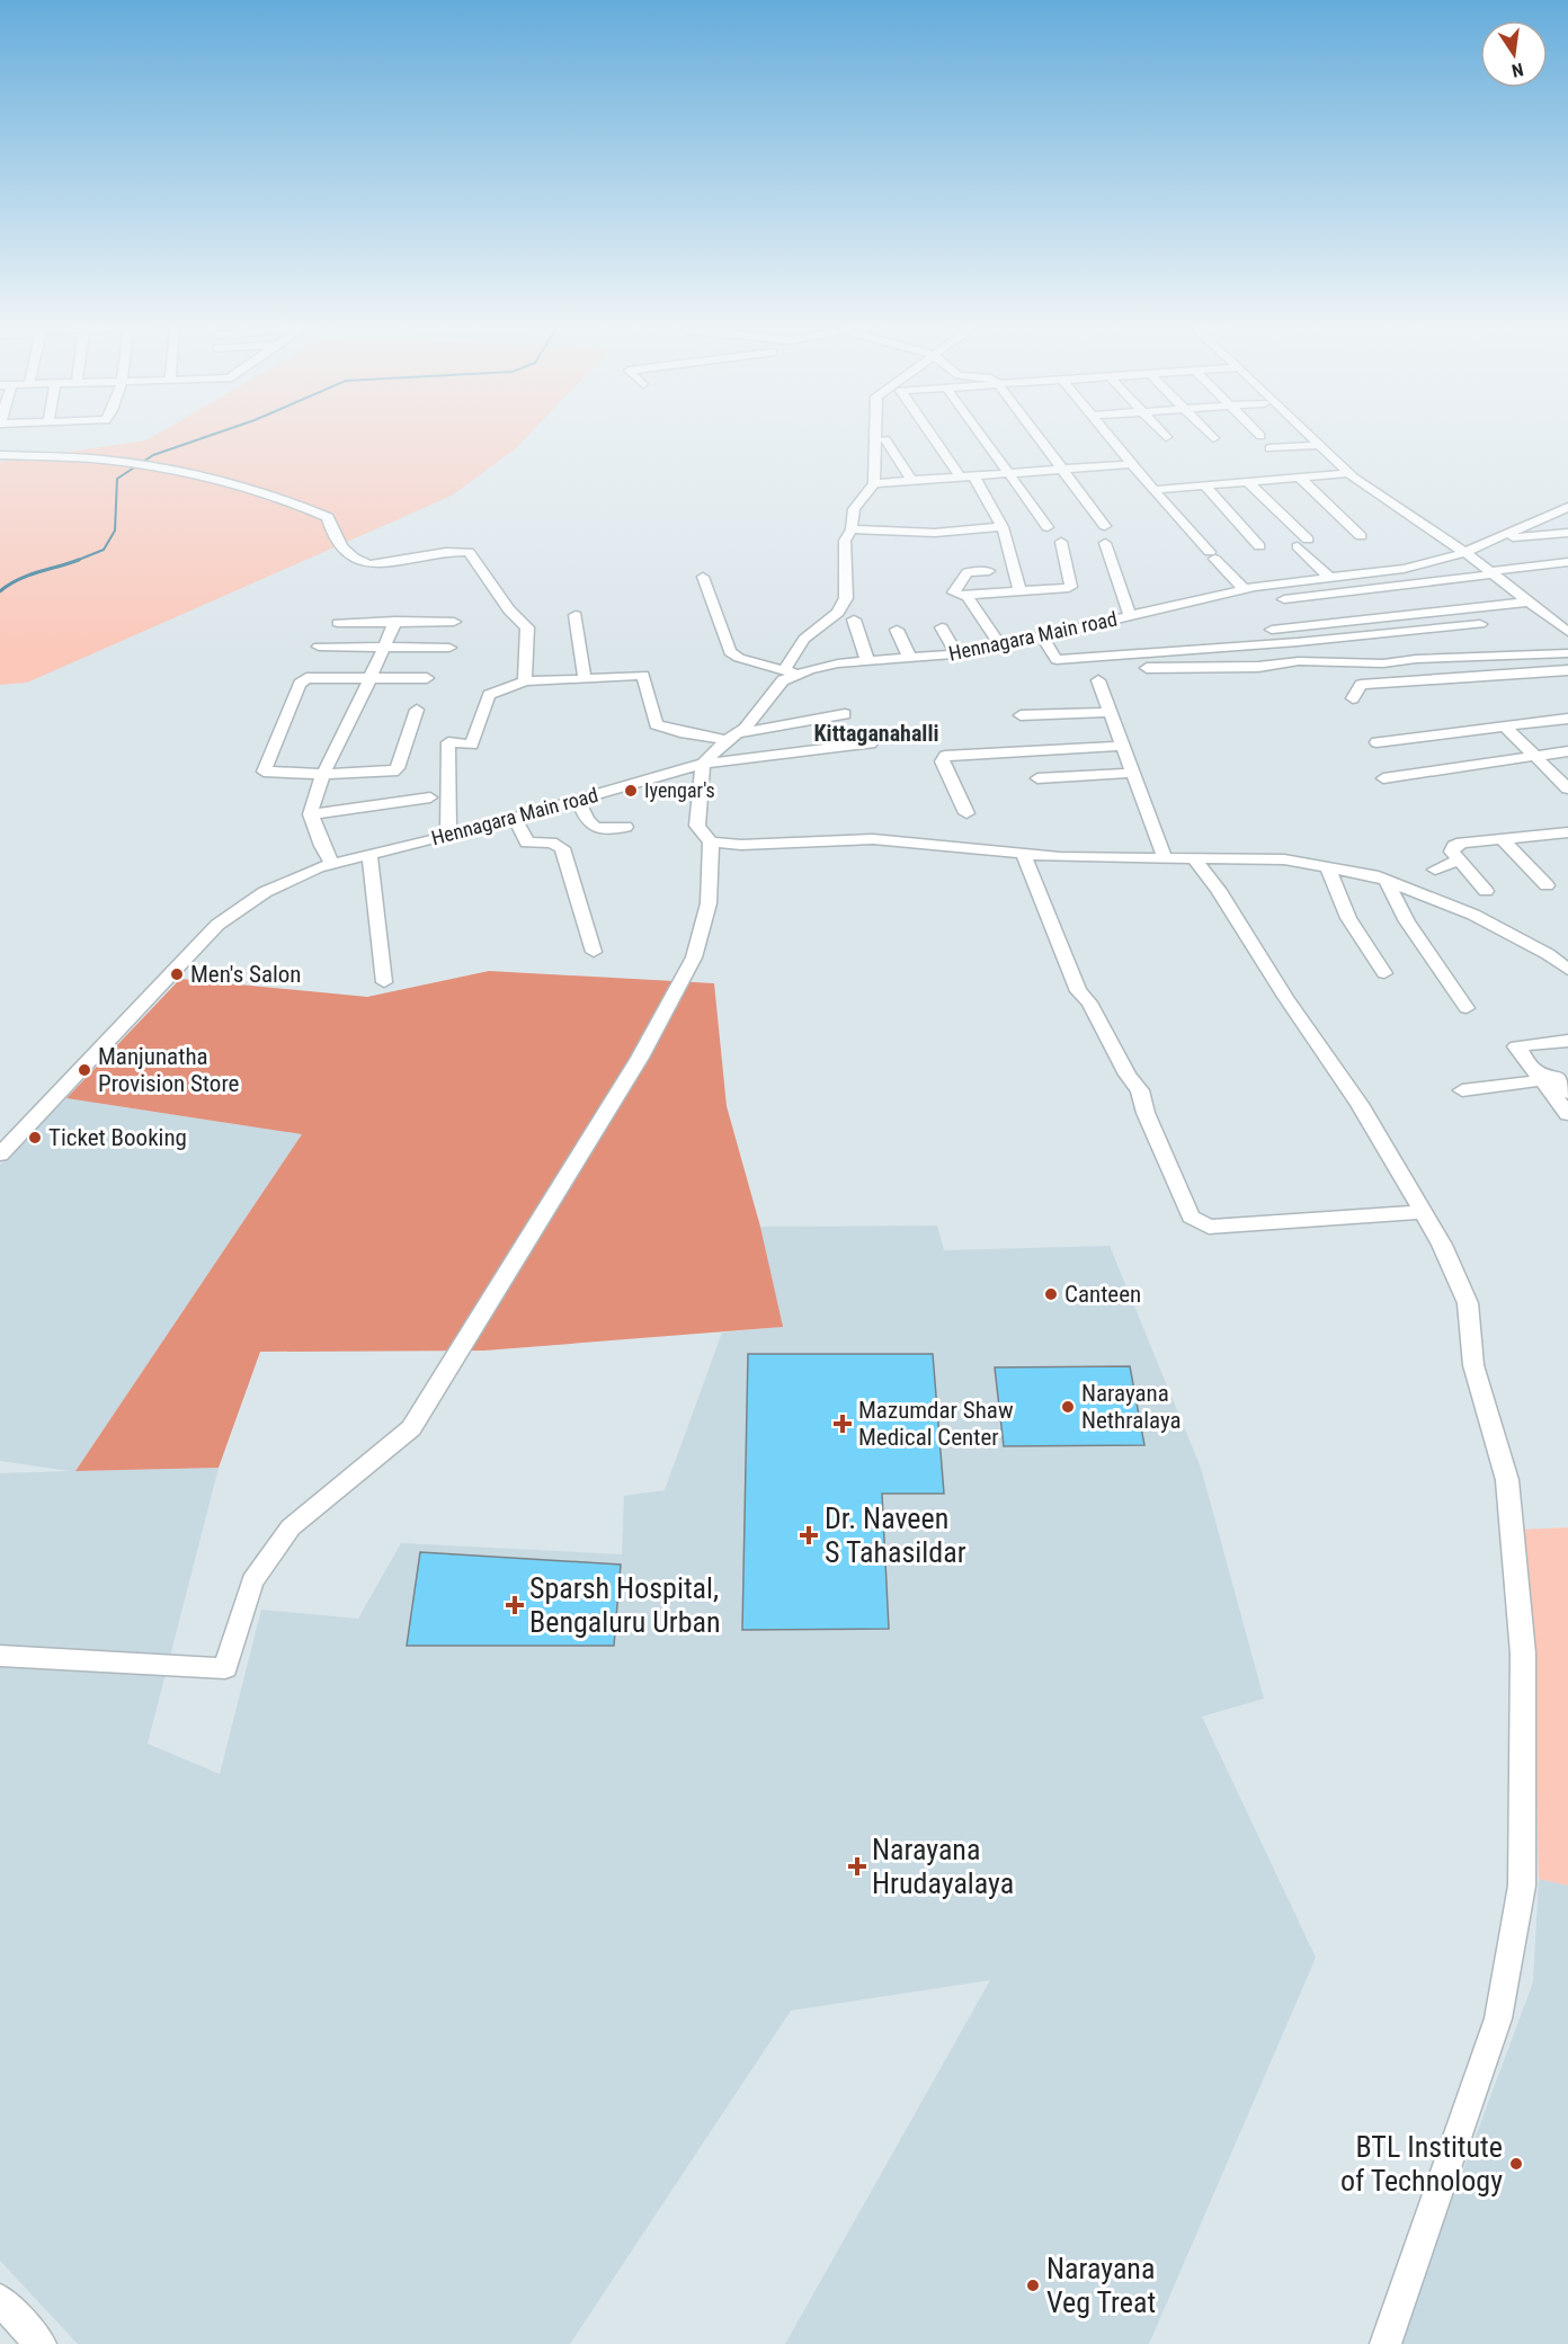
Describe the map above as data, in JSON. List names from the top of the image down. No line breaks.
{"streets":{"street":["Hennagara Main road"]},"districts":["Kittaganahalli"],"places":{"other":["Iyengar's","Men's Salon","Manjunatha Provision Store","Ticket Booking","Canteen","Narayana Nethralaya","BTL Institute of Technology","Narayana Veg Treat"],"health":["Mazumdar Shaw Medical Center","Dr. Naveen S Tahasildar","Sparsh Hospital, Bengaluru Urban","Narayana Hrudayalaya"]},"north":"bottom"}
